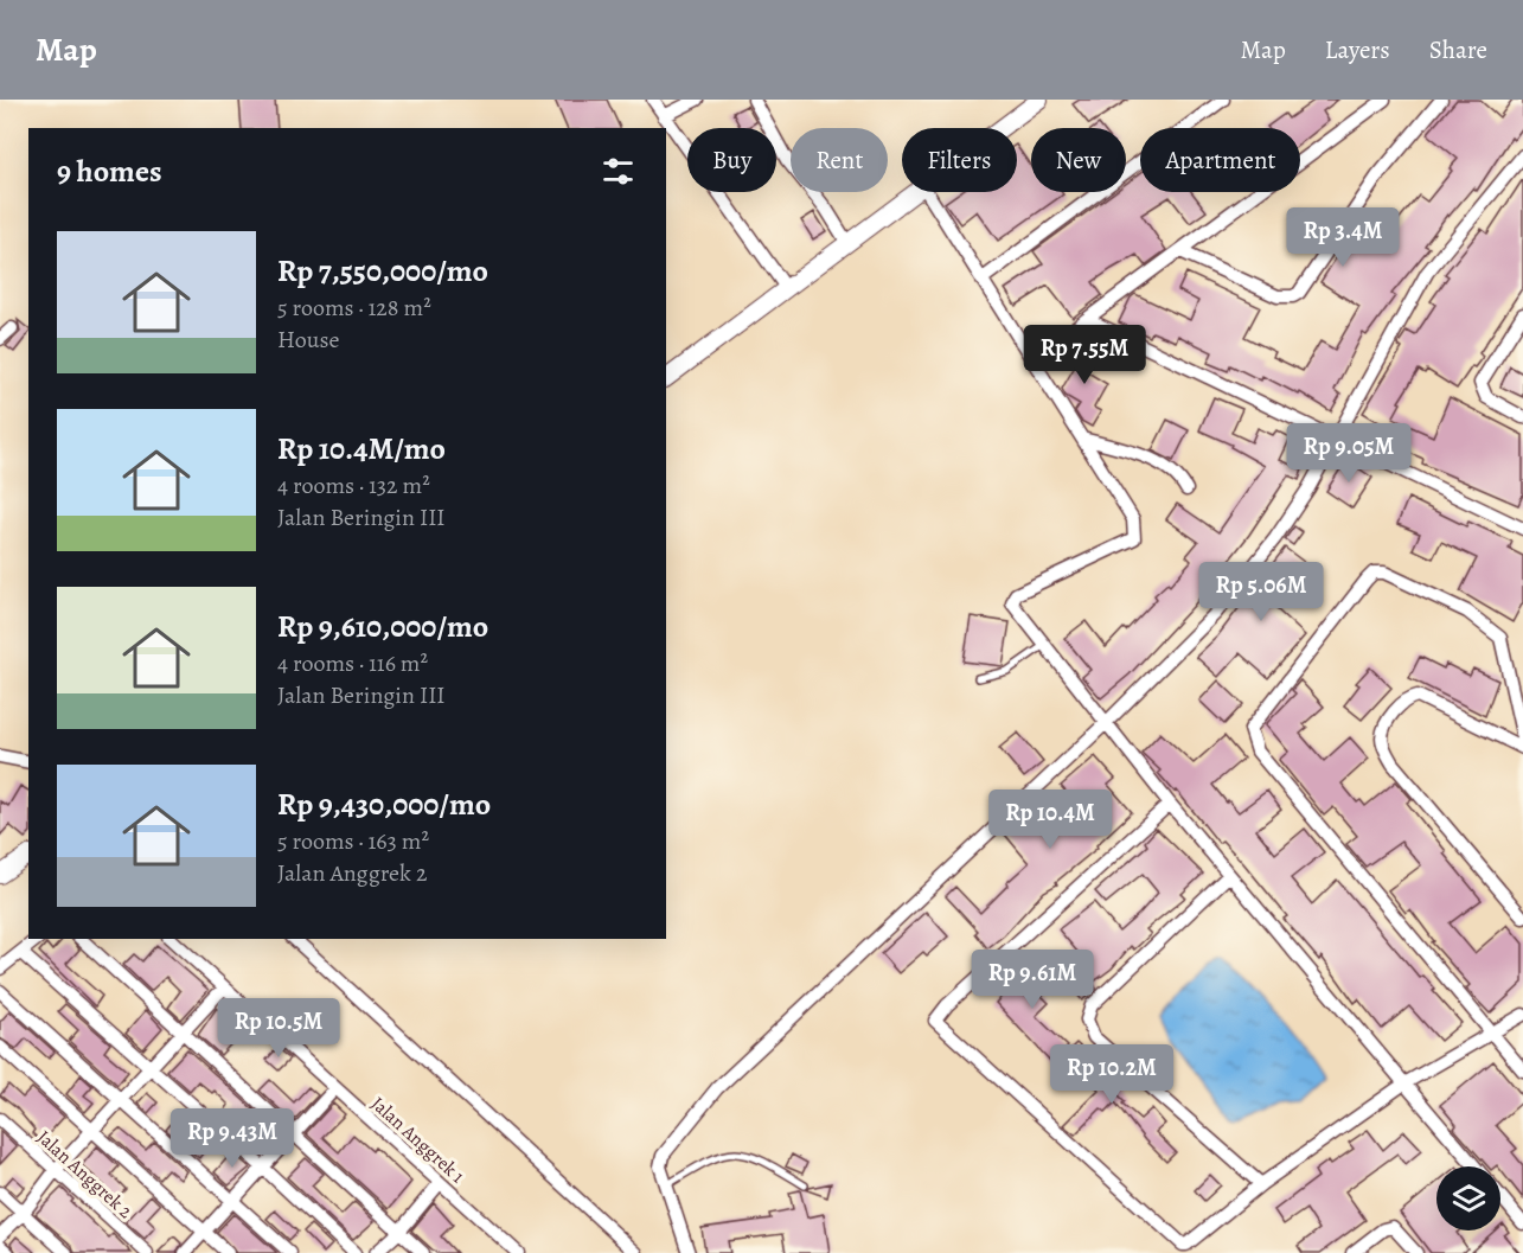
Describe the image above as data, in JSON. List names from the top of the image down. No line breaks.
{"streets":{"street":["Jalan Anggrek 1","Jalan Anggrek 2"]},"page":{"header":"Map","nav":["Map","Layers","Share"],"chip":["Buy","Rent","Filters","New","Apartment"],"heading":"9 homes","price":["Rp 3.4M","Rp 7.55M","Rp 9.05M","Rp 5.06M","Rp 10.4M","Rp 9.61M","Rp 10.5M","Rp 10.2M","Rp 9.43M"],"list":[{"name":"Rp 7,550,000/mo","note":"5 rooms · 128 m² · House"},{"name":"Rp 10.4M/mo","note":"4 rooms · 132 m² · Jalan Beringin III"},{"name":"Rp 9,610,000/mo","note":"4 rooms · 116 m² · Jalan Beringin III"},{"name":"Rp 9,430,000/mo","note":"5 rooms · 163 m² · Jalan Anggrek 2"}]}}
